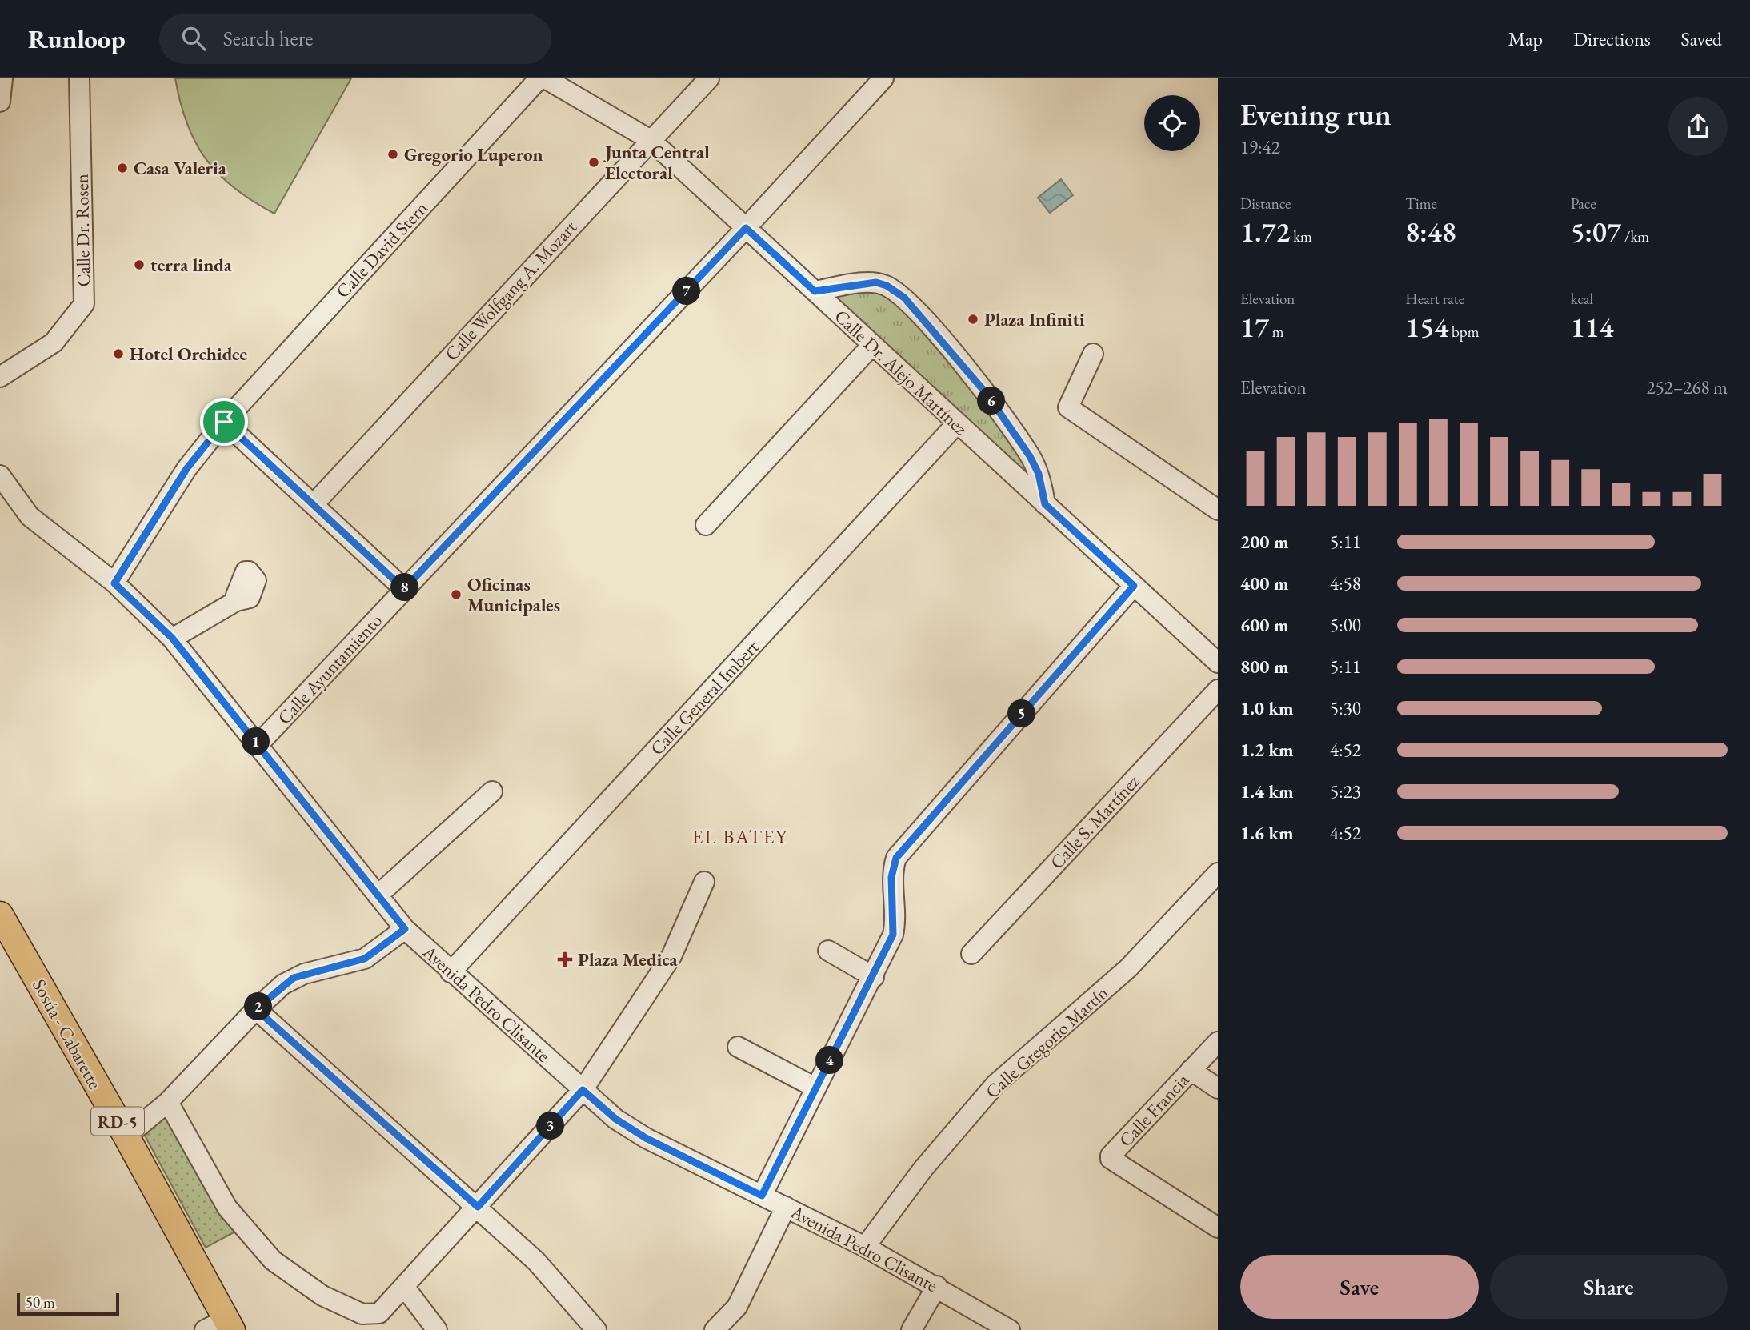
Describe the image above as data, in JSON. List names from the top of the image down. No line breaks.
{"streets":{"main road":["Sosúa - Cabarette","RD-5"],"street":["Calle Dr. Rosen","Calle David Stern","Calle Wolfgang A. Mozart","Calle Dr. Alejo Martínez","Calle Ayuntamiento","Calle General Imbert","Calle S. Martínez","Avenida Pedro Clisante","Calle Gregorio Martín","Calle Francia"]},"crossings":[["Calle David Stern","Avenida Pedro Clisante"],["Calle Wolfgang A. Mozart","Calle Dr. Alejo Martínez"],["Calle Dr. Alejo Martínez","Calle Ayuntamiento"],["Calle Dr. Alejo Martínez","Calle General Imbert"],["Calle Ayuntamiento","Avenida Pedro Clisante"],["Calle General Imbert","Avenida Pedro Clisante"],["Avenida Pedro Clisante","Calle Gregorio Martín"]],"districts":["EL BATEY"],"places":{"other":["Gregorio Luperon","Junta Central Electoral","Casa Valeria","terra linda","Plaza Infiniti","Hotel Orchidee","Oficinas Municipales"],"health":["Plaza Medica"]},"scale_bar":"50 m","page":{"header":"Runloop","search":"Search here","nav":["Map","Directions","Saved"],"heading":["Evening run","19:42"],"stats":[["Distance","1.72 km"],["Time","8:48"],["Pace","5:07 /km"],["Elevation","17 m"],["Heart rate","154 bpm"],["kcal","114"]],"pins":["7","6","8","5","1","2","4","3"],"chart":["Elevation","252–268 m"],"list":[{"name":"200 m","note":"5:11"},{"name":"400 m","note":"4:58"},{"name":"600 m","note":"5:00"},{"name":"800 m","note":"5:11"},{"name":"1.0 km","note":"5:30"},{"name":"1.2 km","note":"4:52"},{"name":"1.4 km","note":"5:23"},{"name":"1.6 km","note":"4:52"}],"buttons":["Save","Share"],"scale":"50 m"}}
